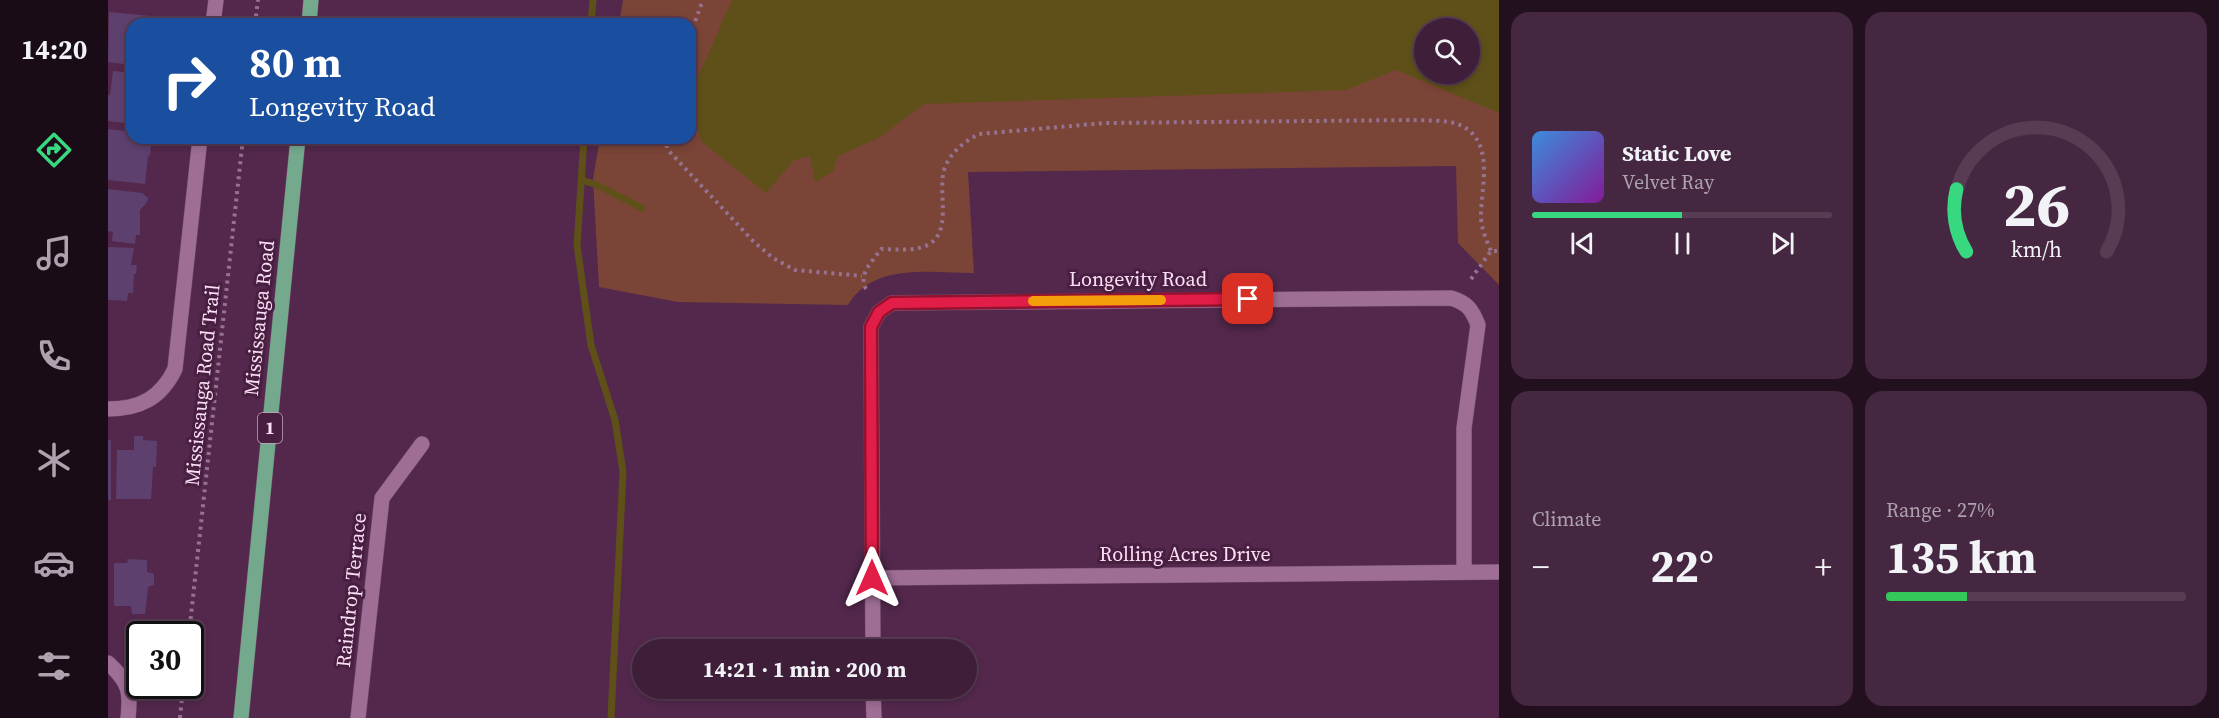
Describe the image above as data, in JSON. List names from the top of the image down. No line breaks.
{"streets":{"main road":["Mississauga Road","1"],"street":["Longevity Road","Rolling Acres Drive","Raindrop Terrace"],"path":["Mississauga Road Trail"]},"crossings":[["Longevity Road","Rolling Acres Drive"]],"page":{"tabs":"14:20","turn":["80 m","Longevity Road"],"song":["Static Love","Velvet Ray"],"tile":["Climate",["Range · 27%","135 km"]],"heat":["−","22°","+"],"limit":"30","trip":"14:21 · 1 min · 200 m","gauge":["26","km/h"]}}
